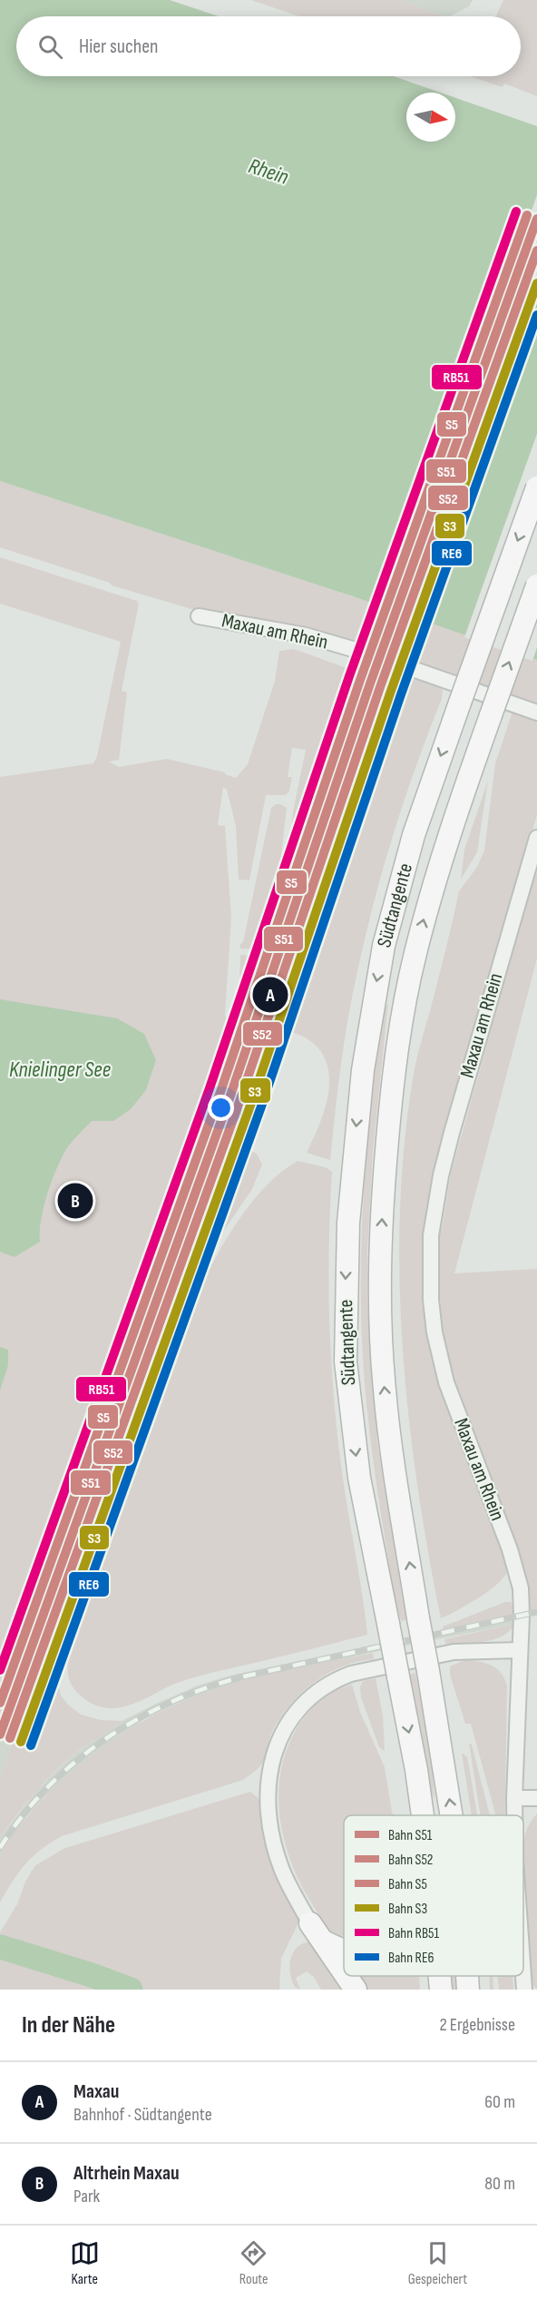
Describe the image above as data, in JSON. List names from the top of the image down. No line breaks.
{"streets":{"highway":["Südtangente"],"street":["Maxau am Rhein"]},"water":["Rhein","Knielinger See"],"lines":["rail line RB51","rail line S5","rail line S51","rail line S52","rail line S3","rail line RE6"],"legend":["Bahn S51","Bahn S52","Bahn S5","Bahn S3","Bahn RB51","Bahn RE6"],"north":"right","page":{"search":"Hier suchen","pins":["A","B"],"heading":["In der Nähe","2 Ergebnisse"],"list":[{"mark":"A","name":"Maxau","note":"Bahnhof · Südtangente","value":"60 m"},{"mark":"B","name":"Altrhein Maxau","note":"Park","value":"80 m"}],"nav":["Karte","Route","Gespeichert"]}}
